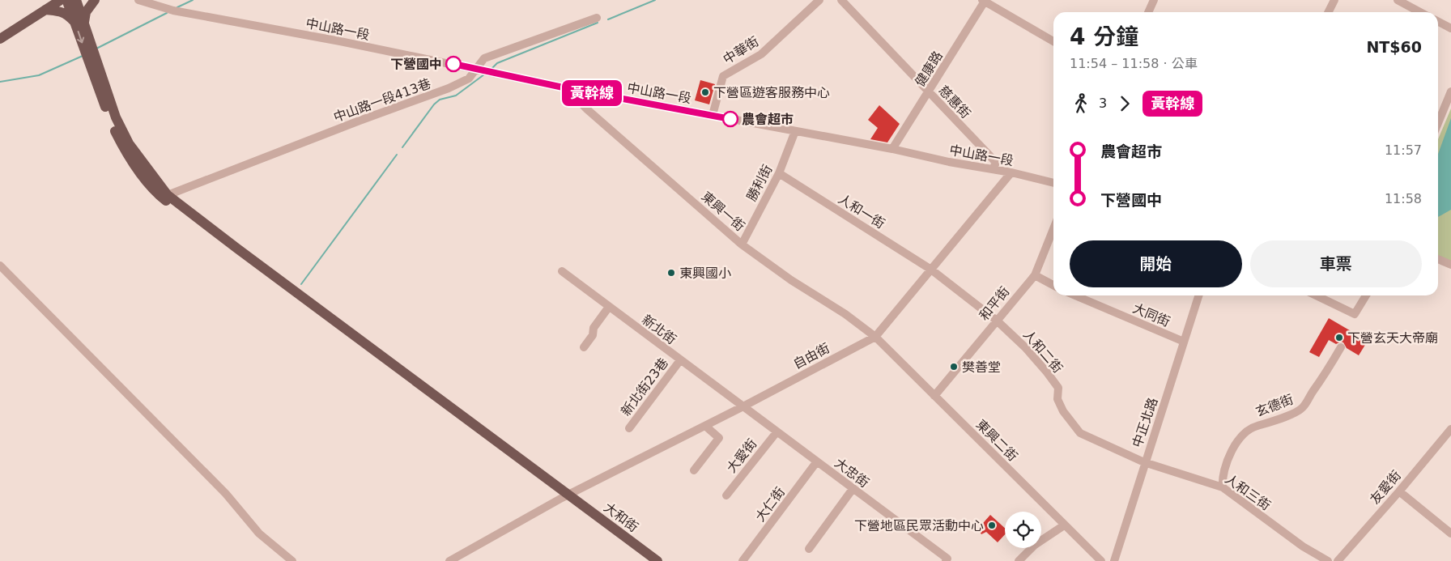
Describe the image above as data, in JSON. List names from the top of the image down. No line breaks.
{"streets":{"main road":["大和街"],"street":["中山路一段","中華街","健康路","中山路一段413巷","慈惠街","勝利街","東興一街","人和一街","和平街","大同街","新北街","人和二街","自由街","新北街23巷","玄德街","中正北路","東興二街","大愛街","大忠街","友愛街","人和三街","大仁街"]},"crossings":[["中山路一段","中華街"],["中山路一段","健康路"],["中山路一段","中山路一段413巷"],["中山路一段","慈惠街"],["中山路一段","勝利街"],["中山路一段","東興一街"],["中山路一段","自由街"],["健康路","慈惠街"],["勝利街","東興一街"],["勝利街","人和一街"],["東興一街","自由街"],["東興一街","東興二街"],["人和一街","人和二街"],["人和一街","自由街"],["和平街","人和二街"],["和平街","東興二街"],["大同街","中正北路"],["新北街","自由街"],["新北街","新北街23巷"],["新北街","大忠街"],["人和二街","自由街"],["人和二街","中正北路"],["人和二街","人和三街"],["自由街","東興二街"],["自由街","大忠街"],["自由街","大和街"],["玄德街","人和三街"],["中正北路","人和三街"],["大愛街","大忠街"],["大忠街","大仁街"]],"places":["下營國中","下營區遊客服務中心","農會超市","東興國小","下營玄天大帝廟","樊善堂","下營地區民眾活動中心"],"lines":["bus line 黃幹線"],"page":{"on_map":"黃幹線","heading":["4 分鐘","11:54 – 11:58 · 公車","NT$60"],"legs":["3","黃幹線"],"list":[{"name":"農會超市","value":"11:57"},{"name":"下營國中","value":"11:58"}],"buttons":["開始","車票"]}}
